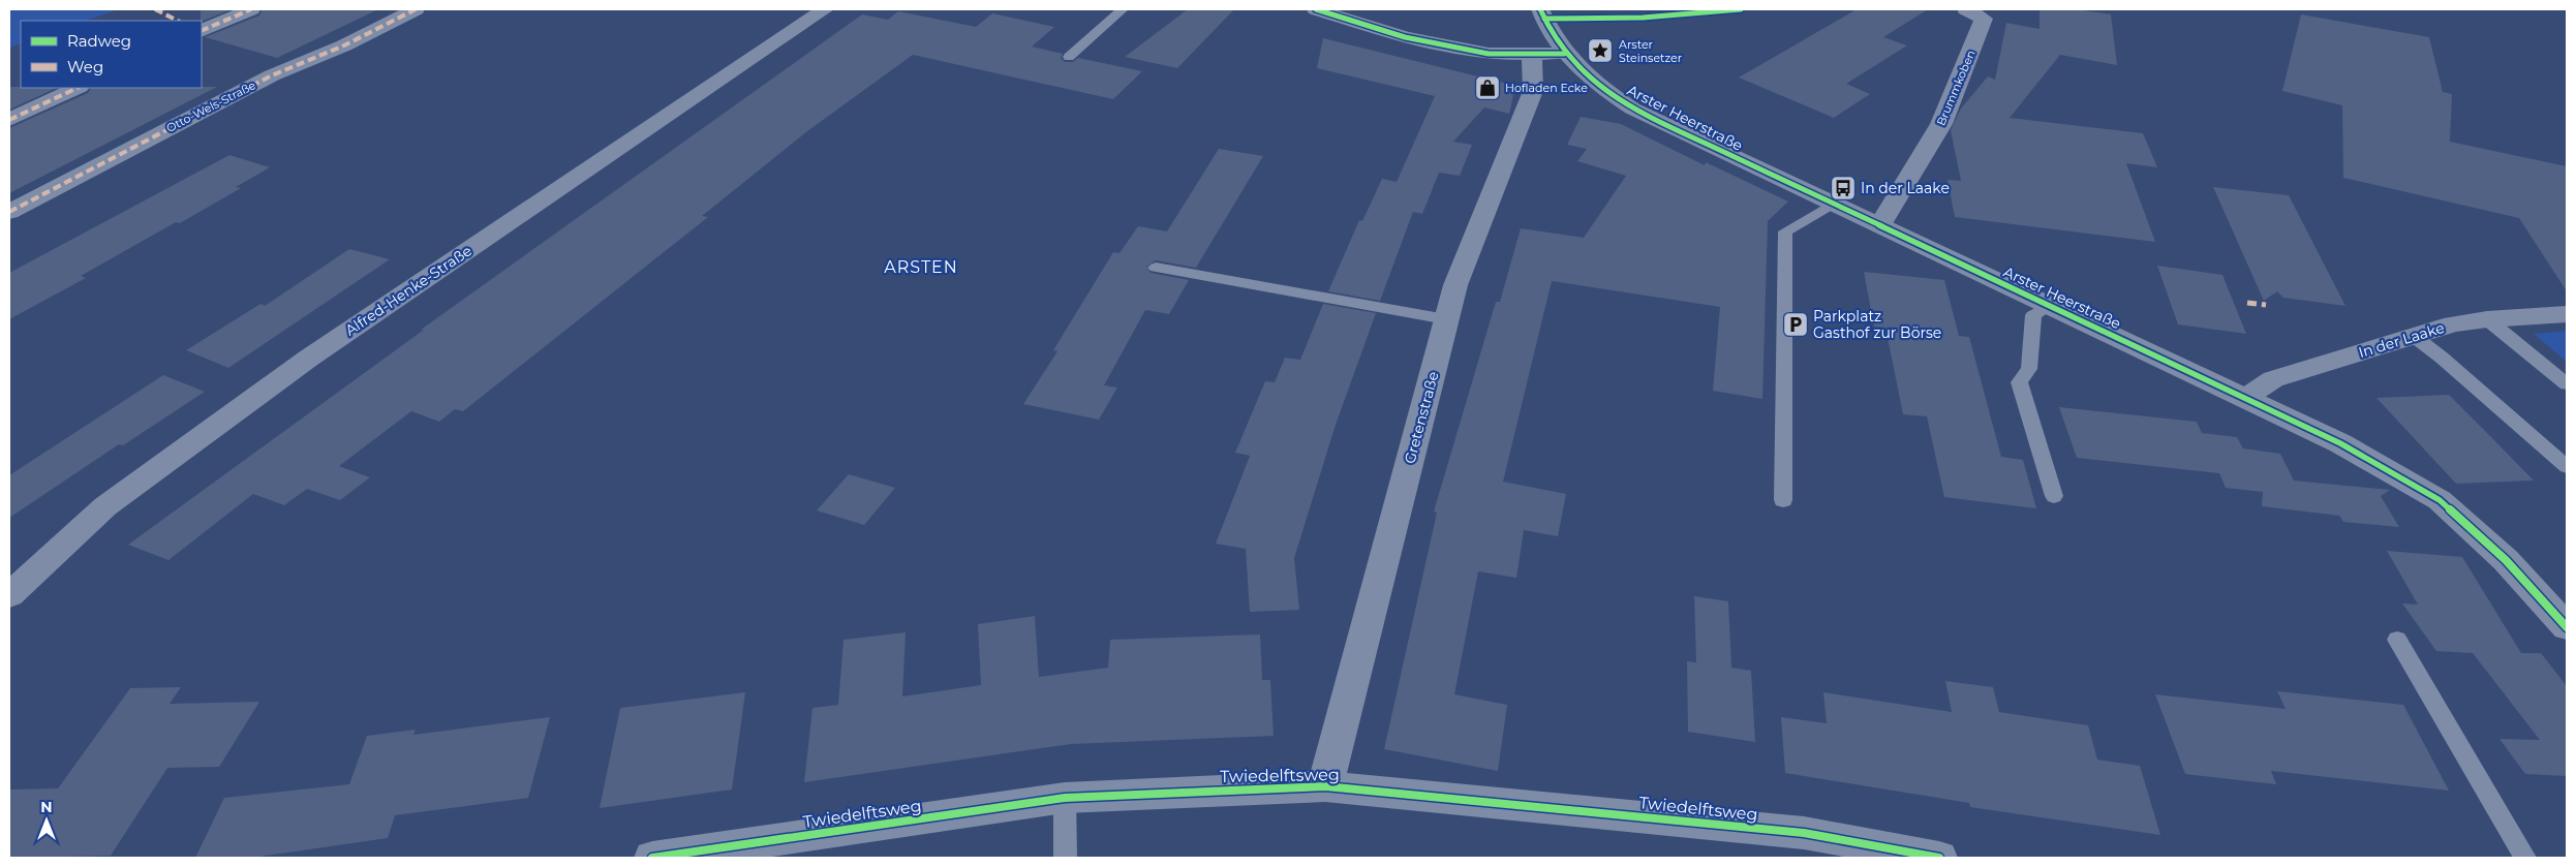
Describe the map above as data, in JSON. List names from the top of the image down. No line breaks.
{"streets":{"street":["Brummkoben","Otto-Wels-Straße","Arster Heerstraße","Alfred-Henke-Straße","In der Laake","Gretenstraße","Twiedelftsweg"]},"crossings":[["Brummkoben","Arster Heerstraße"],["Arster Heerstraße","In der Laake"],["Gretenstraße","Twiedelftsweg"]],"districts":["ARSTEN"],"places":{"place":["Arster Steinsetzer"],"shop":["Hofladen Ecke"],"bus stop":["In der Laake"],"parking":["Parkplatz Gasthof zur Börse"]},"legend":["Radweg","Weg"],"north":"top"}
